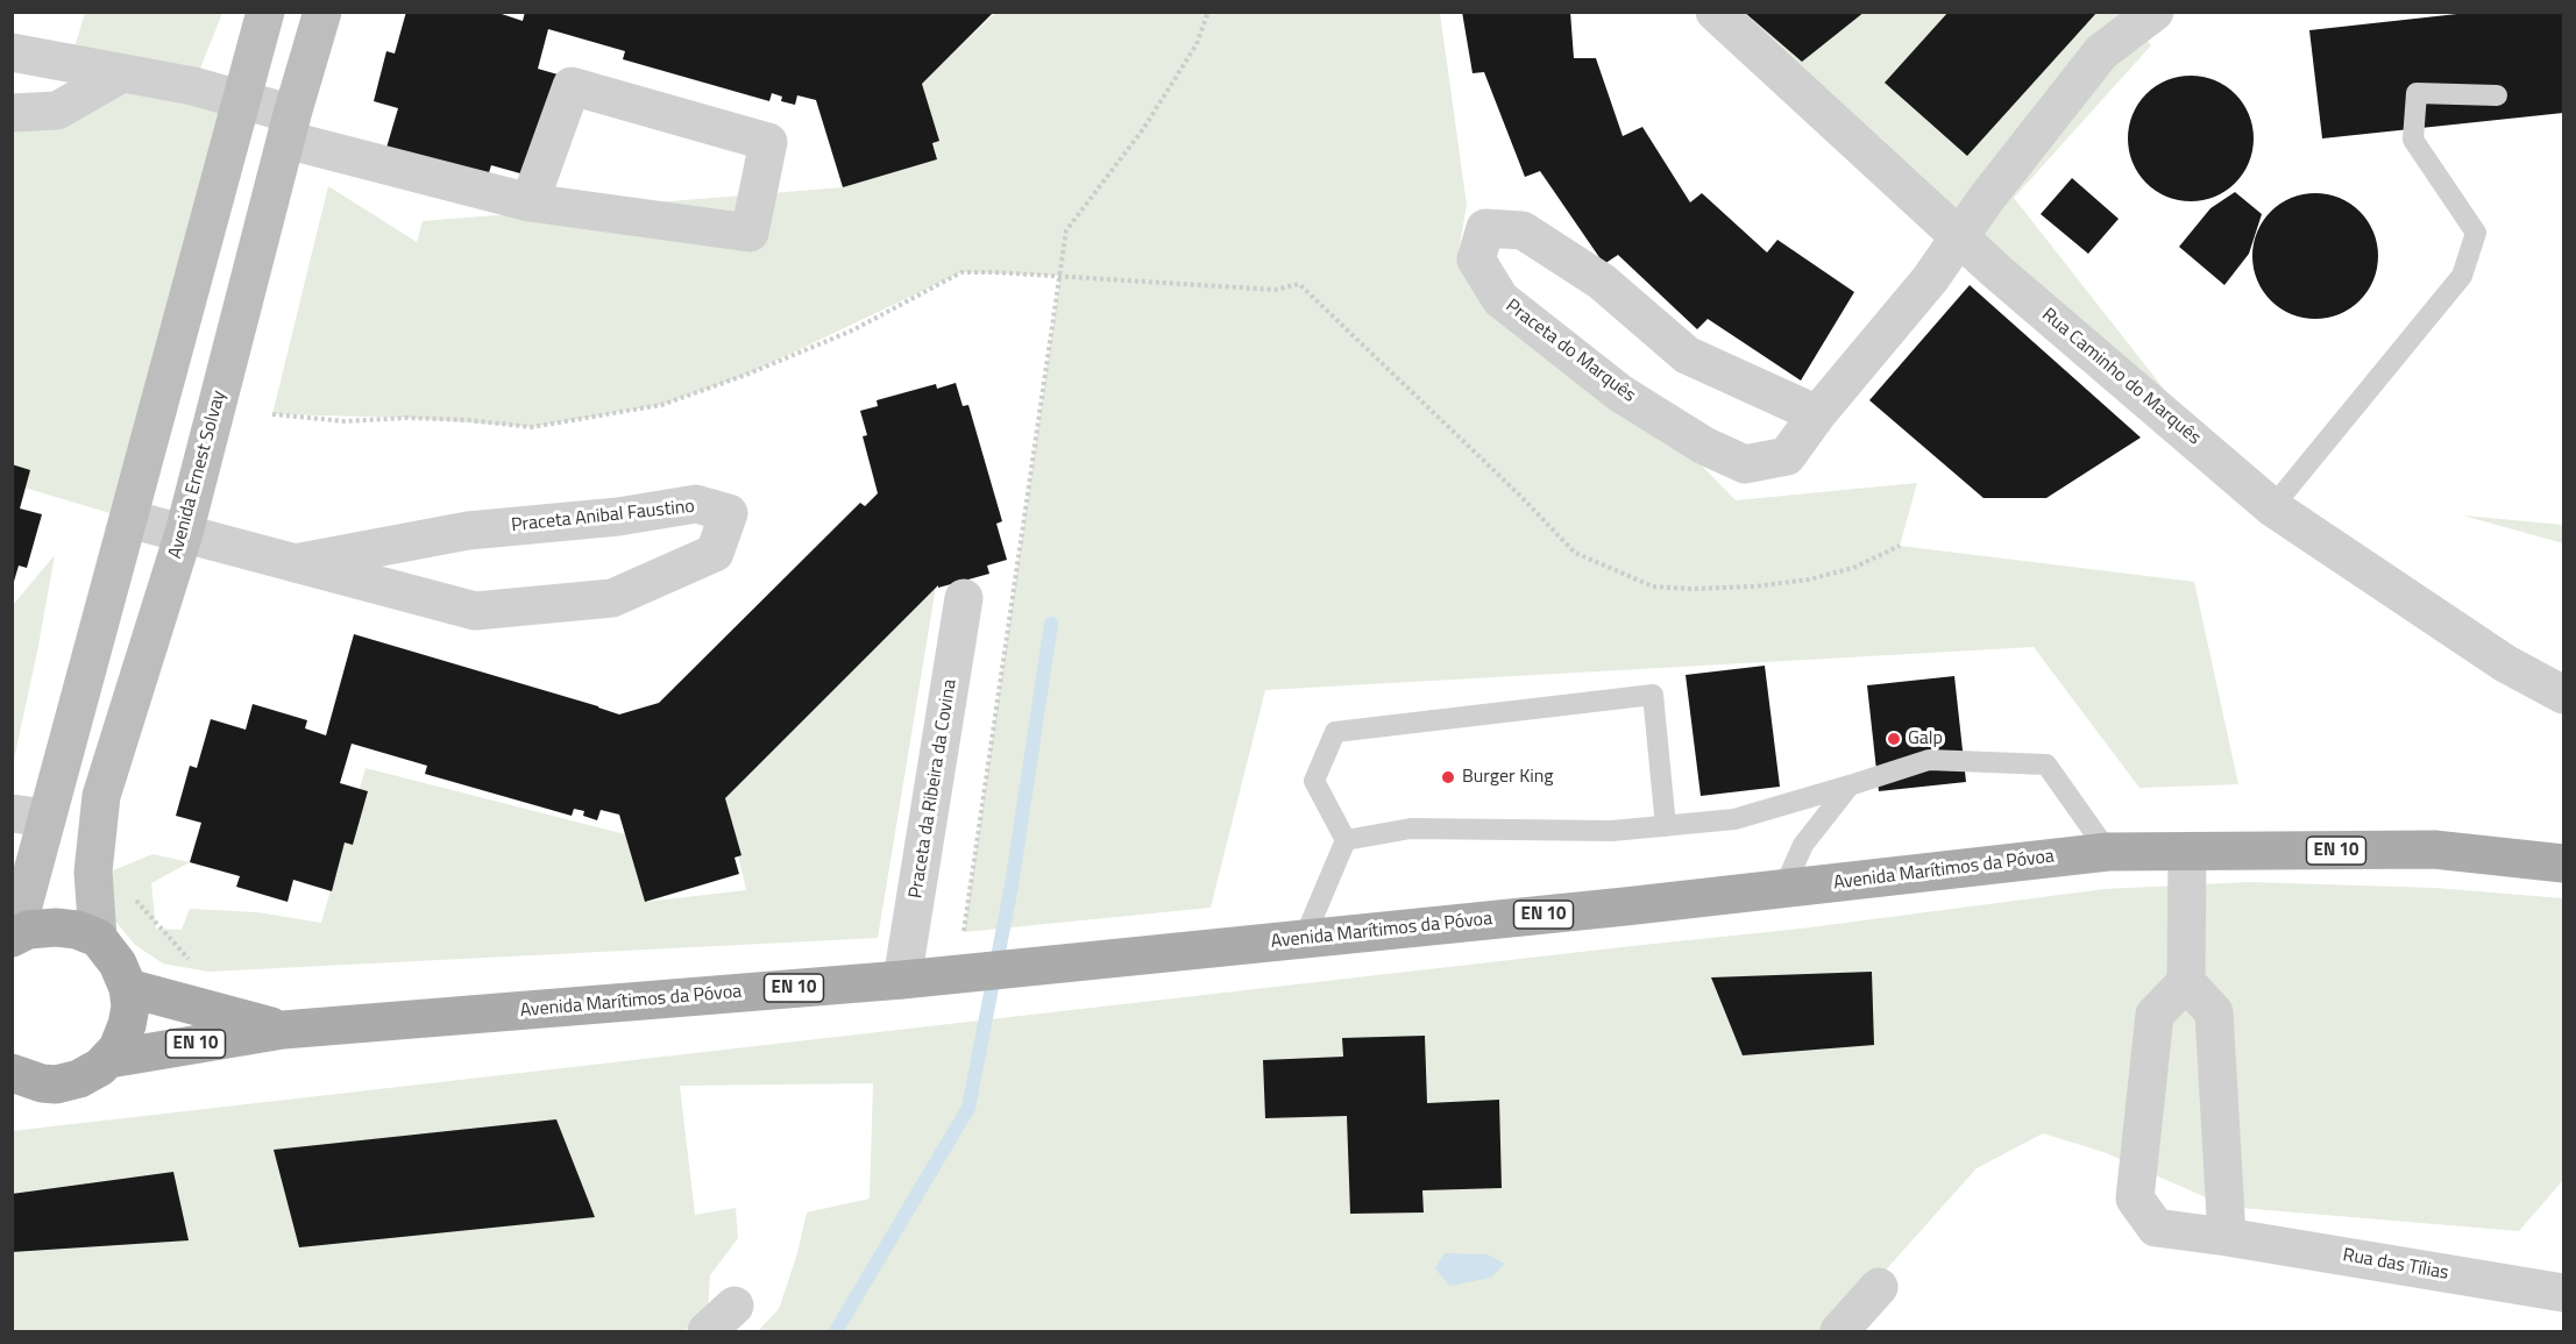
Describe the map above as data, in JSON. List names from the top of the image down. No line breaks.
{"streets":{"main road":["EN 10","Avenida Marítimos da Póvoa"],"street":["Praceta do Marquês","Rua Caminho do Marquês","Avenida Ernest Solvay","Praceta Anibal Faustino","Praceta da Ribeira da Covina","Rua das Tílias"]},"crossings":[["Praceta do Marquês","Rua Caminho do Marquês"],["Avenida Ernest Solvay","Praceta Anibal Faustino"],["Avenida Ernest Solvay","Avenida Marítimos da Póvoa"],["Praceta da Ribeira da Covina","Avenida Marítimos da Póvoa"]],"places":["Galp","Burger King"]}
